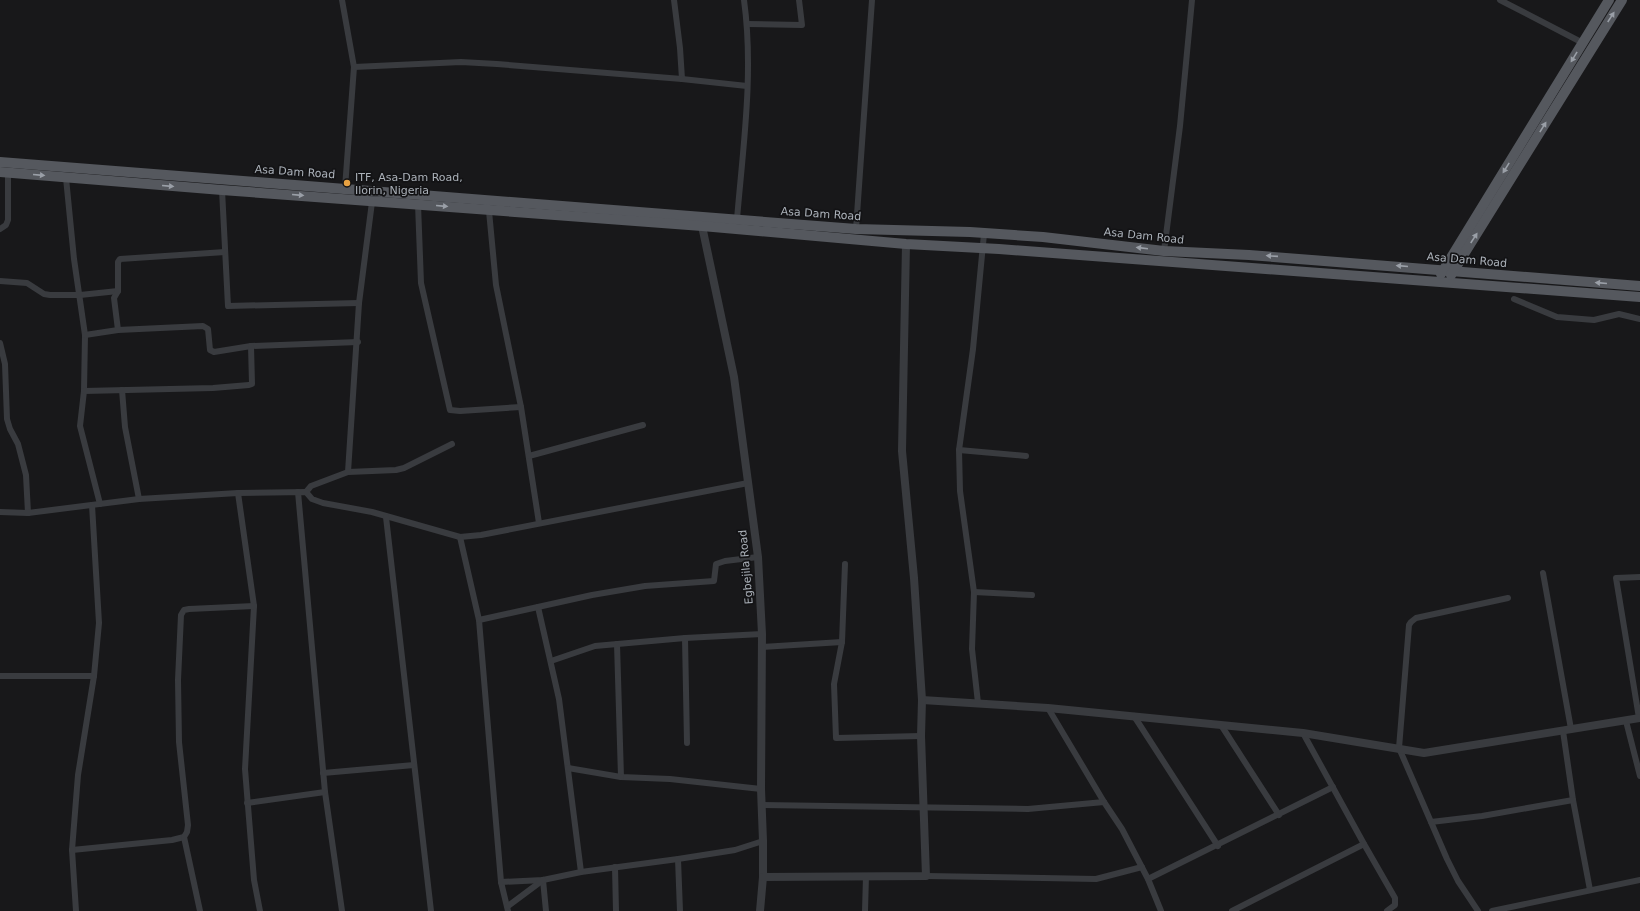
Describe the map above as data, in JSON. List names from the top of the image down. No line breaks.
{"streets":{"main road":["Asa Dam Road"],"street":["Egbejila Road"]},"crossings":[["Asa Dam Road","Egbejila Road"]],"places":["ITF, Asa-Dam Road, Ilorin, Nigeria"]}
